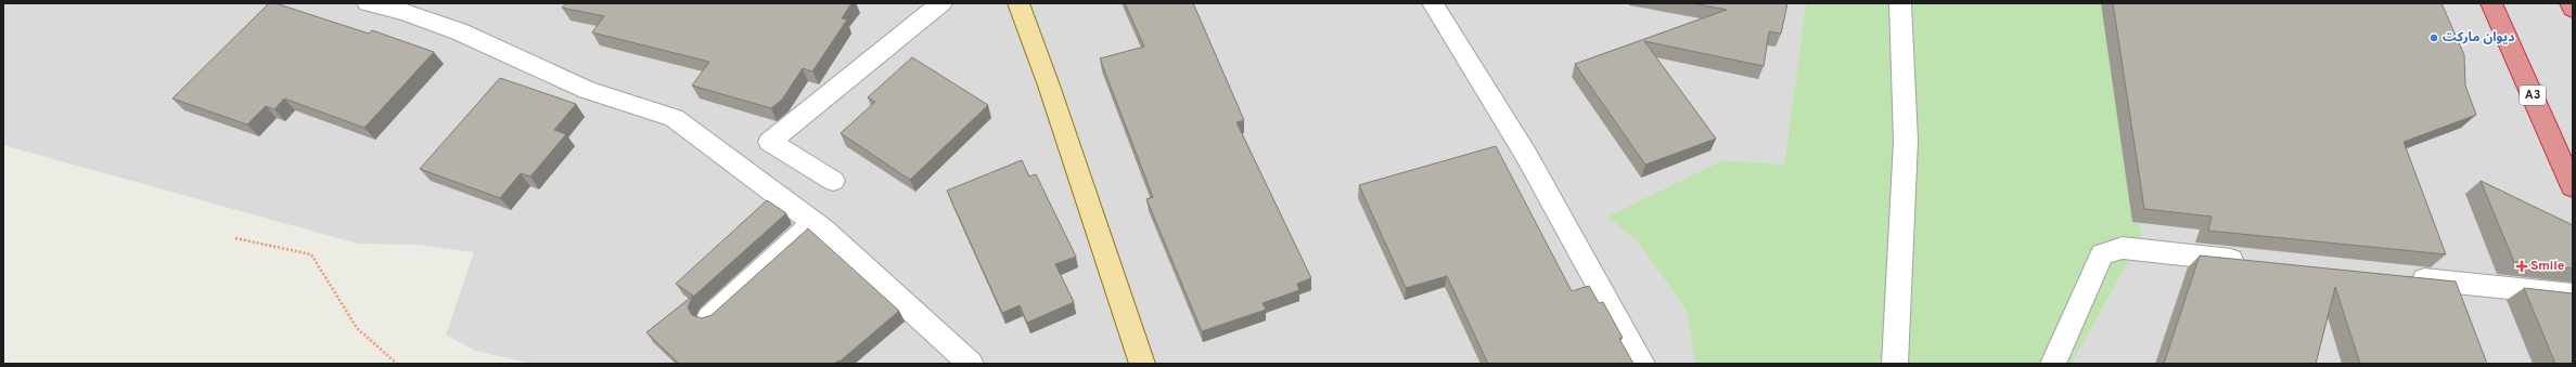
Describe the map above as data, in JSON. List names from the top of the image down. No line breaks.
{"streets":{"highway":["A3"]},"places":{"other":["ديوان ماركت"],"health":["Smile"]}}
